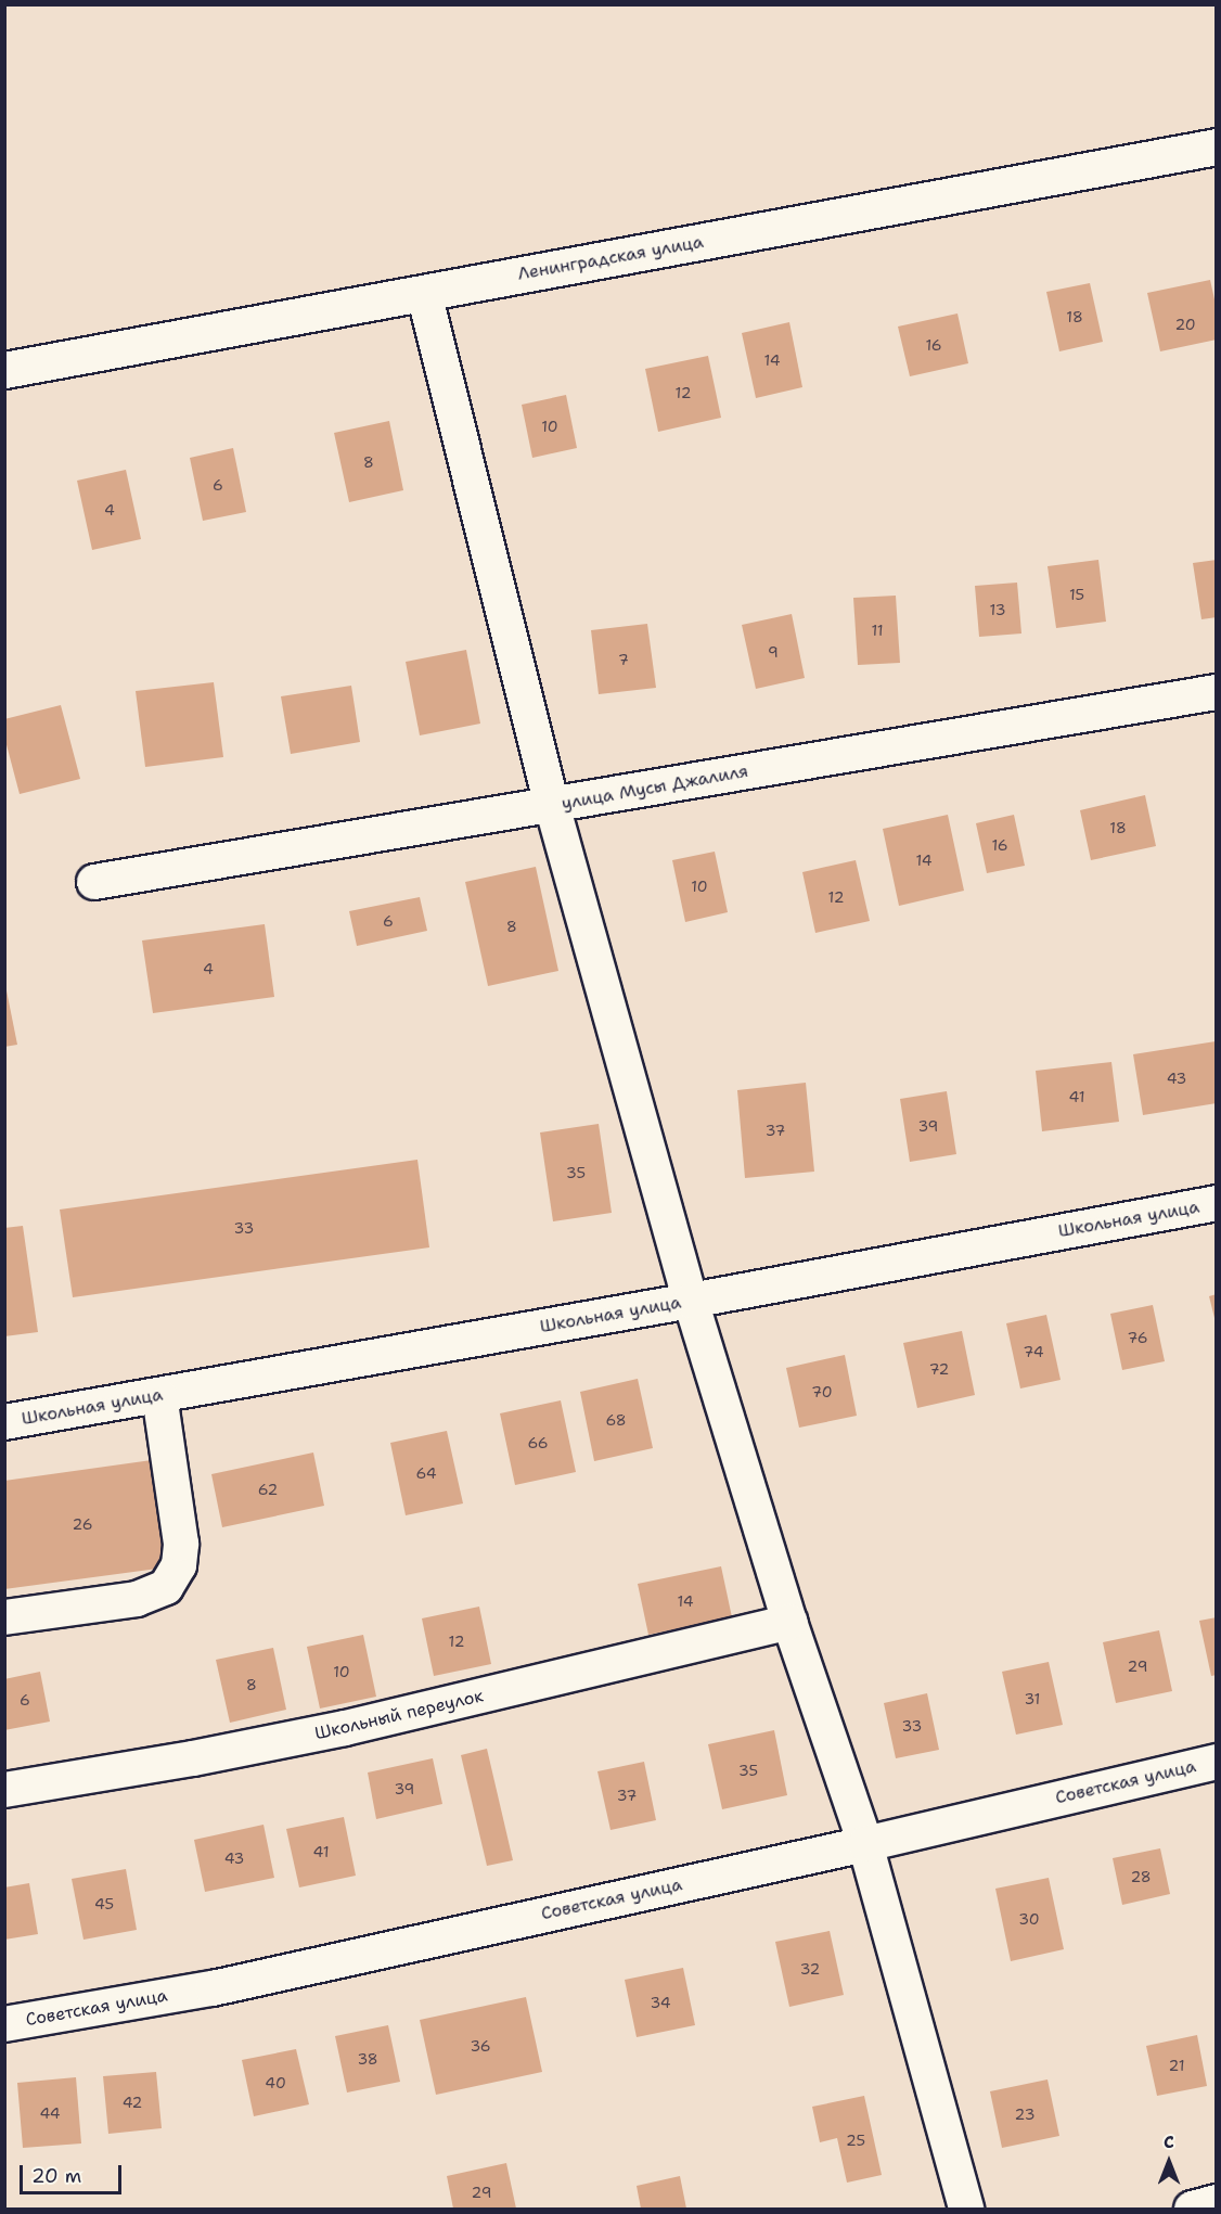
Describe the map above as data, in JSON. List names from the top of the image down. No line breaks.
{"streets":{"main road":["Ленинградская улица"],"street":["улица Мусы Джалиля","Школьная улица","Школьный переулок","Советская улица"]},"house_numbers":["18","20","16","14","12","10","8","6","4","15","13","11","9","7","18","16","14","10","12","6","8","4","43","41","39","37","35","33","76","74","72","70","68","66","64","62","26","14","12","29","10","8","31","6","33","35","39","37","41","43","28","45","30","32","34","36","38","21","40","42","44","23","25","29"],"scale_bar":"20 m","north":"top"}
